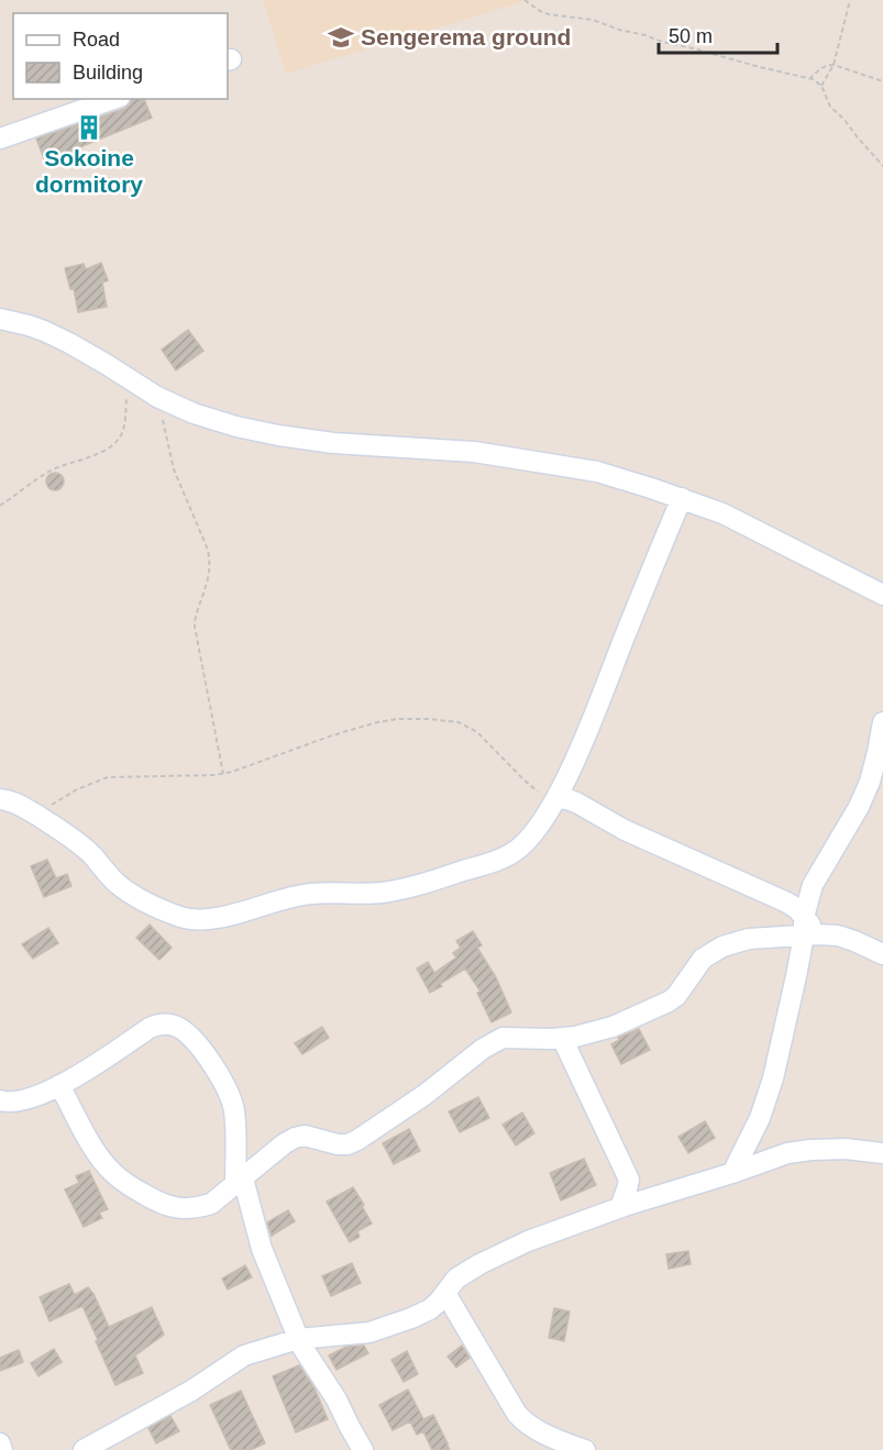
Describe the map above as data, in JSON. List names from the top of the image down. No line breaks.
{"places":{"school or university":["Sengerema ground"],"building":["Sokoine dormitory"]},"legend":["Road","Building"],"scale_bar":"50 m"}
